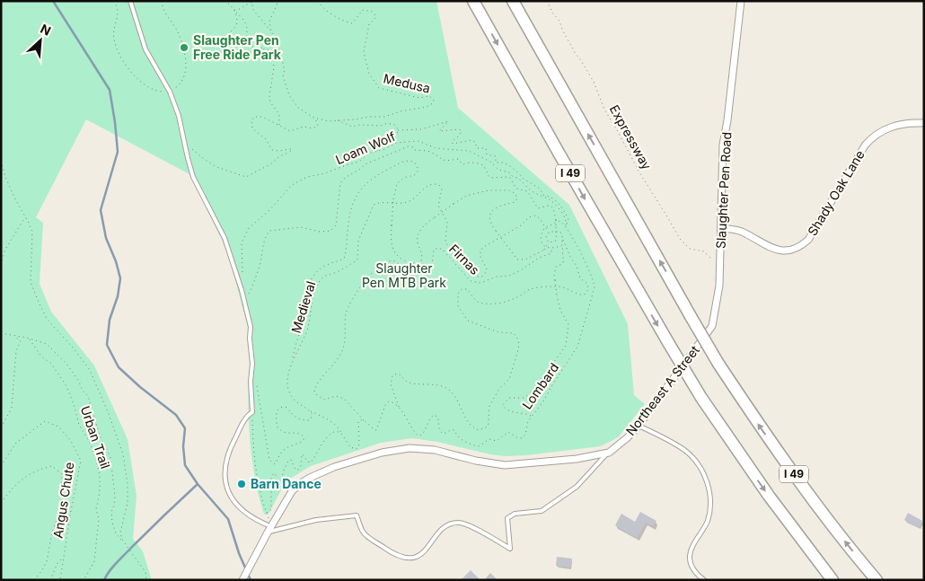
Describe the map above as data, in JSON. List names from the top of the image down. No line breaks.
{"streets":{"highway":["I 49"],"street":["Slaughter Pen Road","Shady Oak Lane","Northeast A Street"],"path":["Medusa","Expressway","Loam Wolf","Firnas","Medieval","Lombard","Urban Trail","Angus Chute"]},"crossings":[["Expressway","Slaughter Pen Road"],["Loam Wolf","Lombard"],["Slaughter Pen Road","Shady Oak Lane"],["Slaughter Pen Road","Northeast A Street"]],"parks":["Slaughter Pen MTB Park"],"places":["Slaughter Pen Free Ride Park","Barn Dance"],"north":"top right"}
